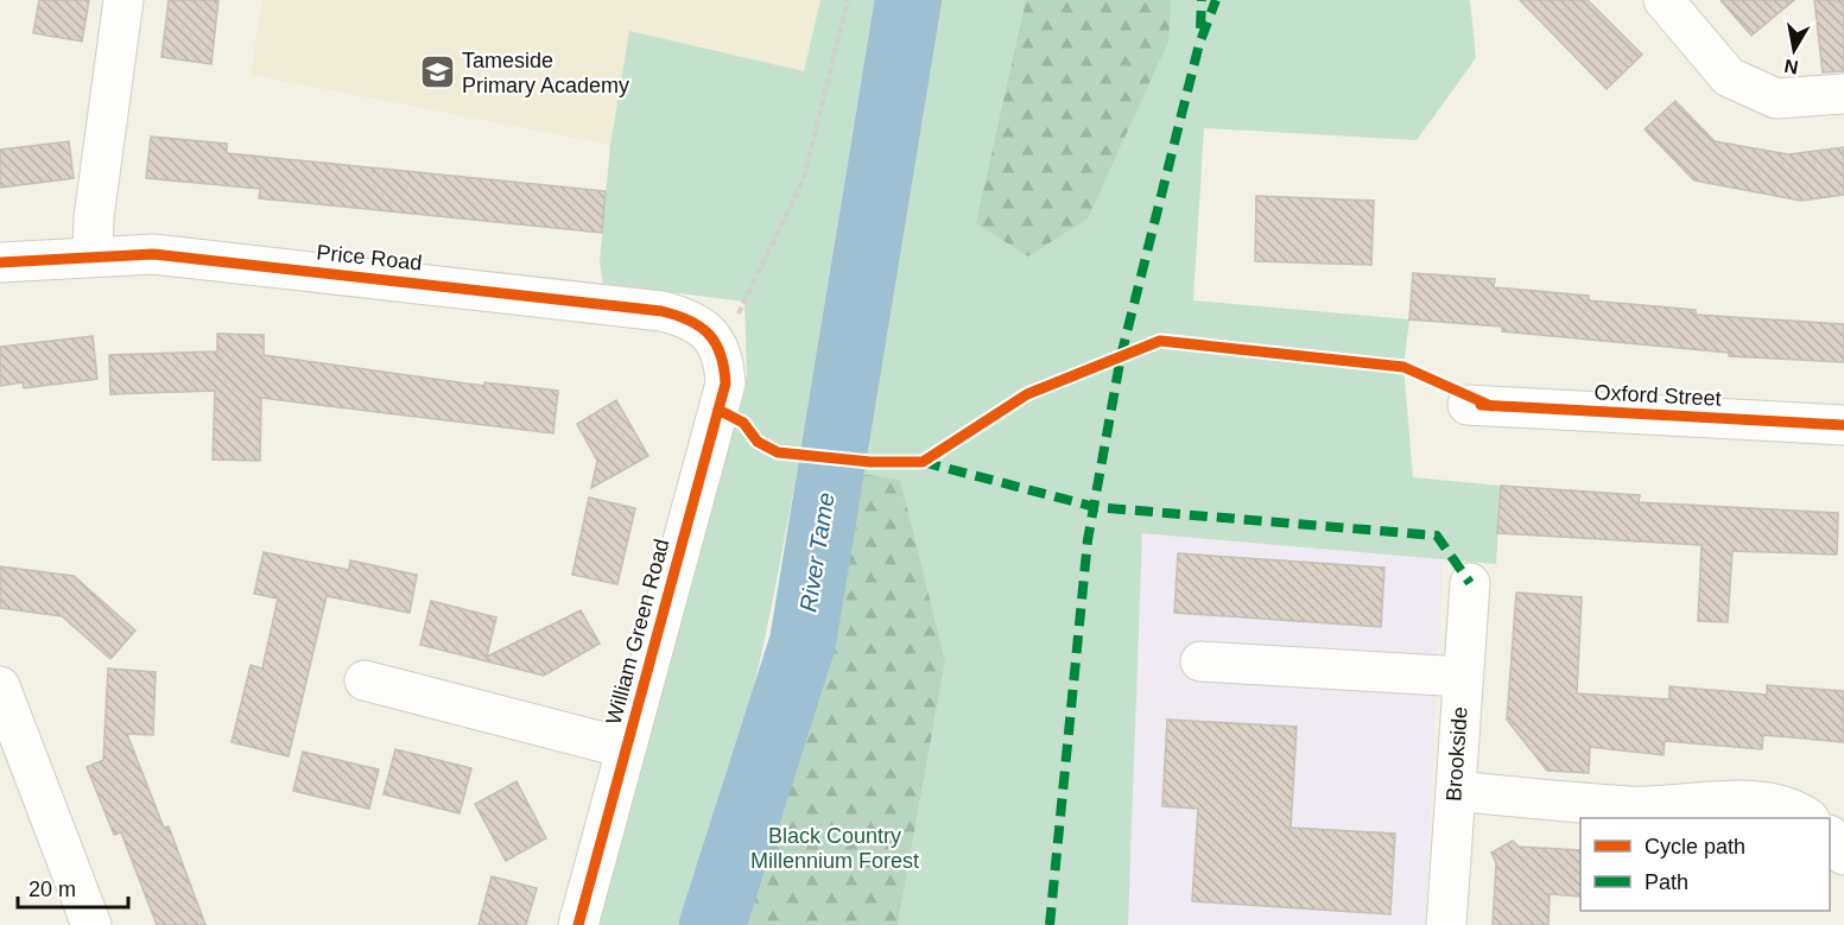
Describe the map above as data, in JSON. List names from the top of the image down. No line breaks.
{"streets":{"street":["Price Road","Oxford Street","William Green Road","Brookside"]},"crossings":[["Price Road","William Green Road"]],"water":["River Tame"],"parks":["Black Country Millennium Forest"],"places":{"school or university":["Tameside Primary Academy"]},"legend":["Cycle path","Path"],"scale_bar":"20 m","north":"bottom"}
